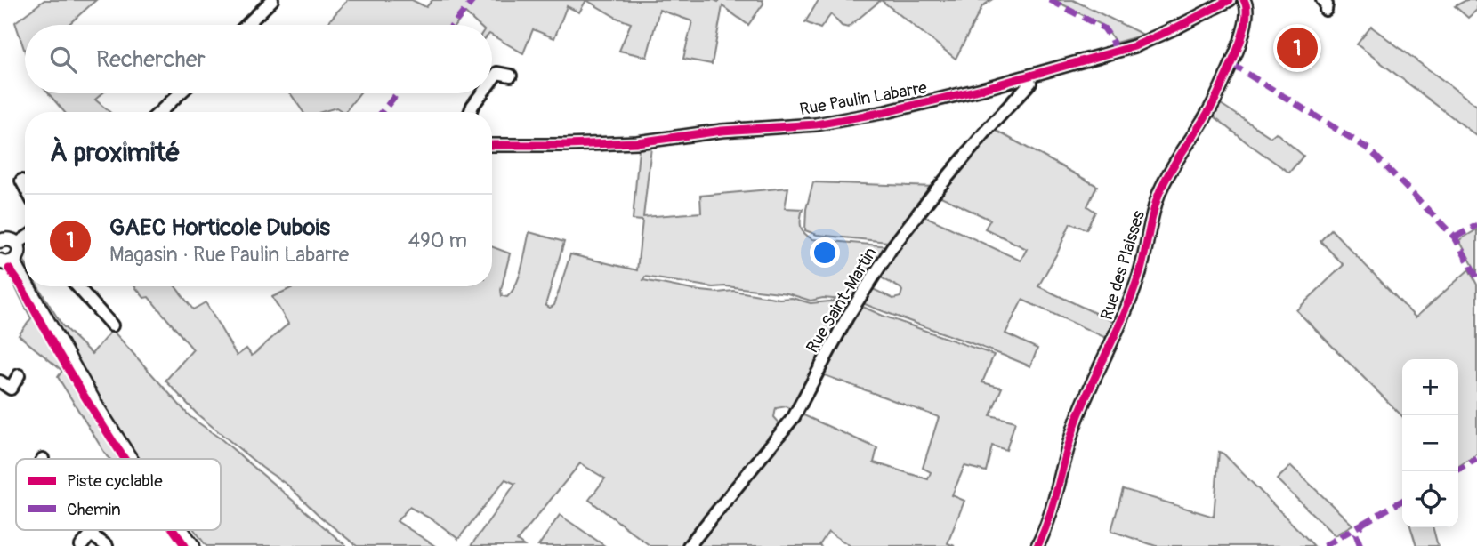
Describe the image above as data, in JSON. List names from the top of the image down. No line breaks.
{"streets":{"street":["Rue Paulin Labarre","Rue des Plaisses","Rue Saint-Martin"]},"crossings":[["Rue Paulin Labarre","Rue Saint-Martin"]],"legend":["Piste cyclable","Chemin"],"page":{"pins":"1","search":"Rechercher","heading":"À proximité","list":[{"mark":"1","name":"GAEC Horticole Dubois","note":"Magasin · Rue Paulin Labarre","value":"490 m"}],"map_buttons":["+","−"]}}
